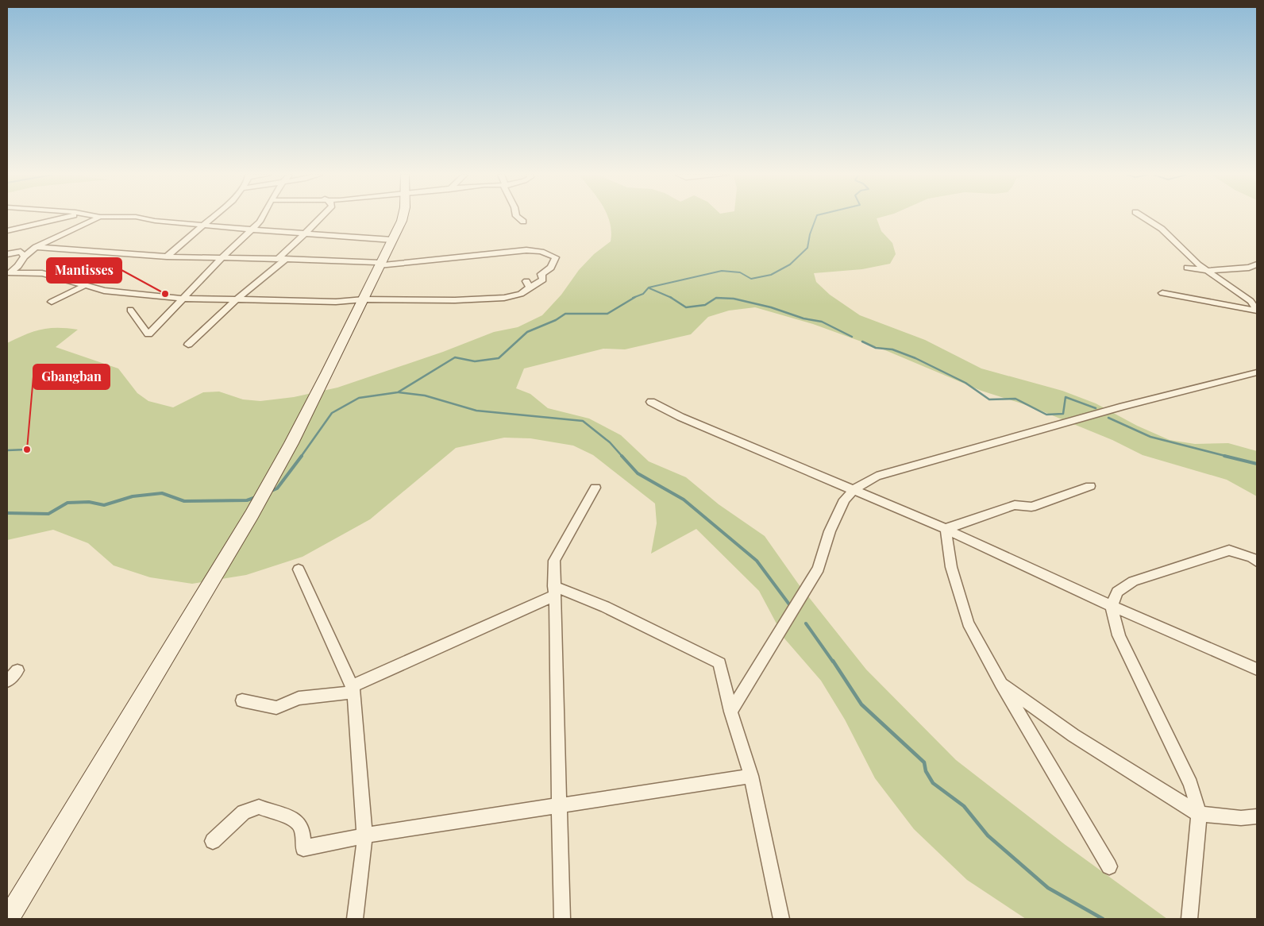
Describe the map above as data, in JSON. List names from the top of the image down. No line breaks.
{"places":["Mantisses","Gbangban"]}
